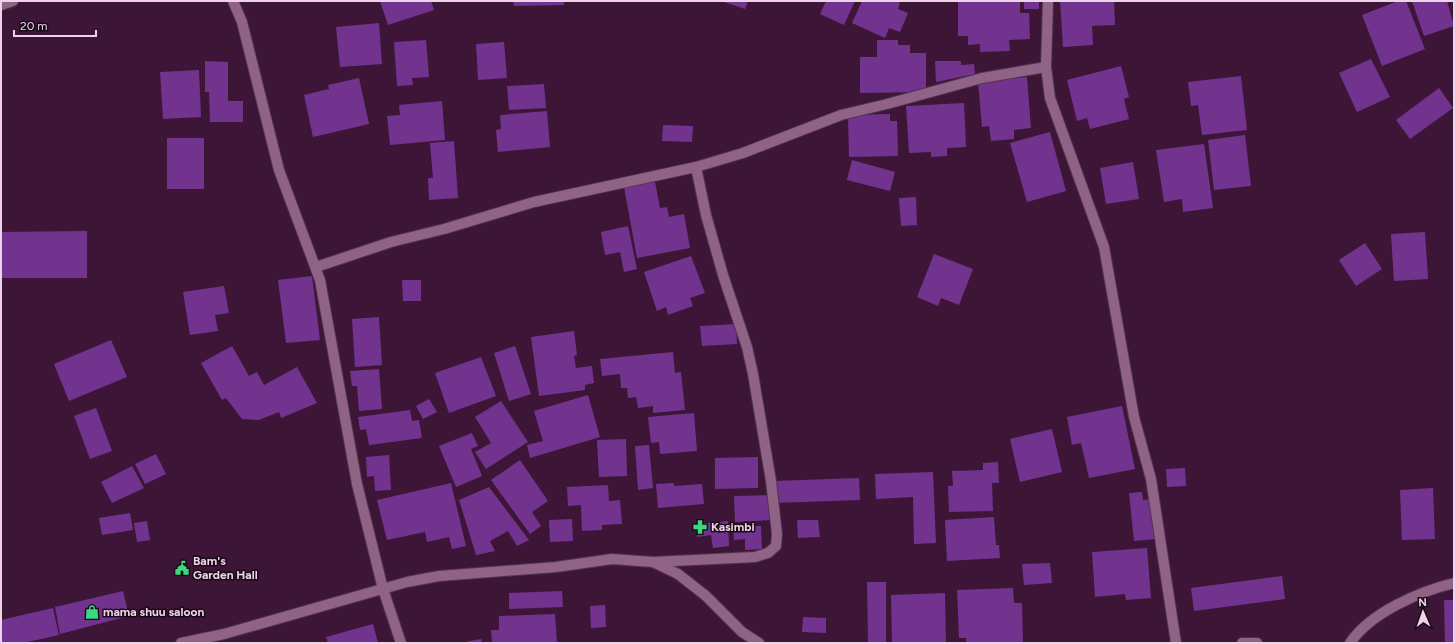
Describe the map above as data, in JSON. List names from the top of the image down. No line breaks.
{"places":{"pharmacy":["Kasimbi"],"public building":["Bam's Garden Hall"],"shop":["mama shuu saloon"]},"scale_bar":"20 m","north":"top"}
